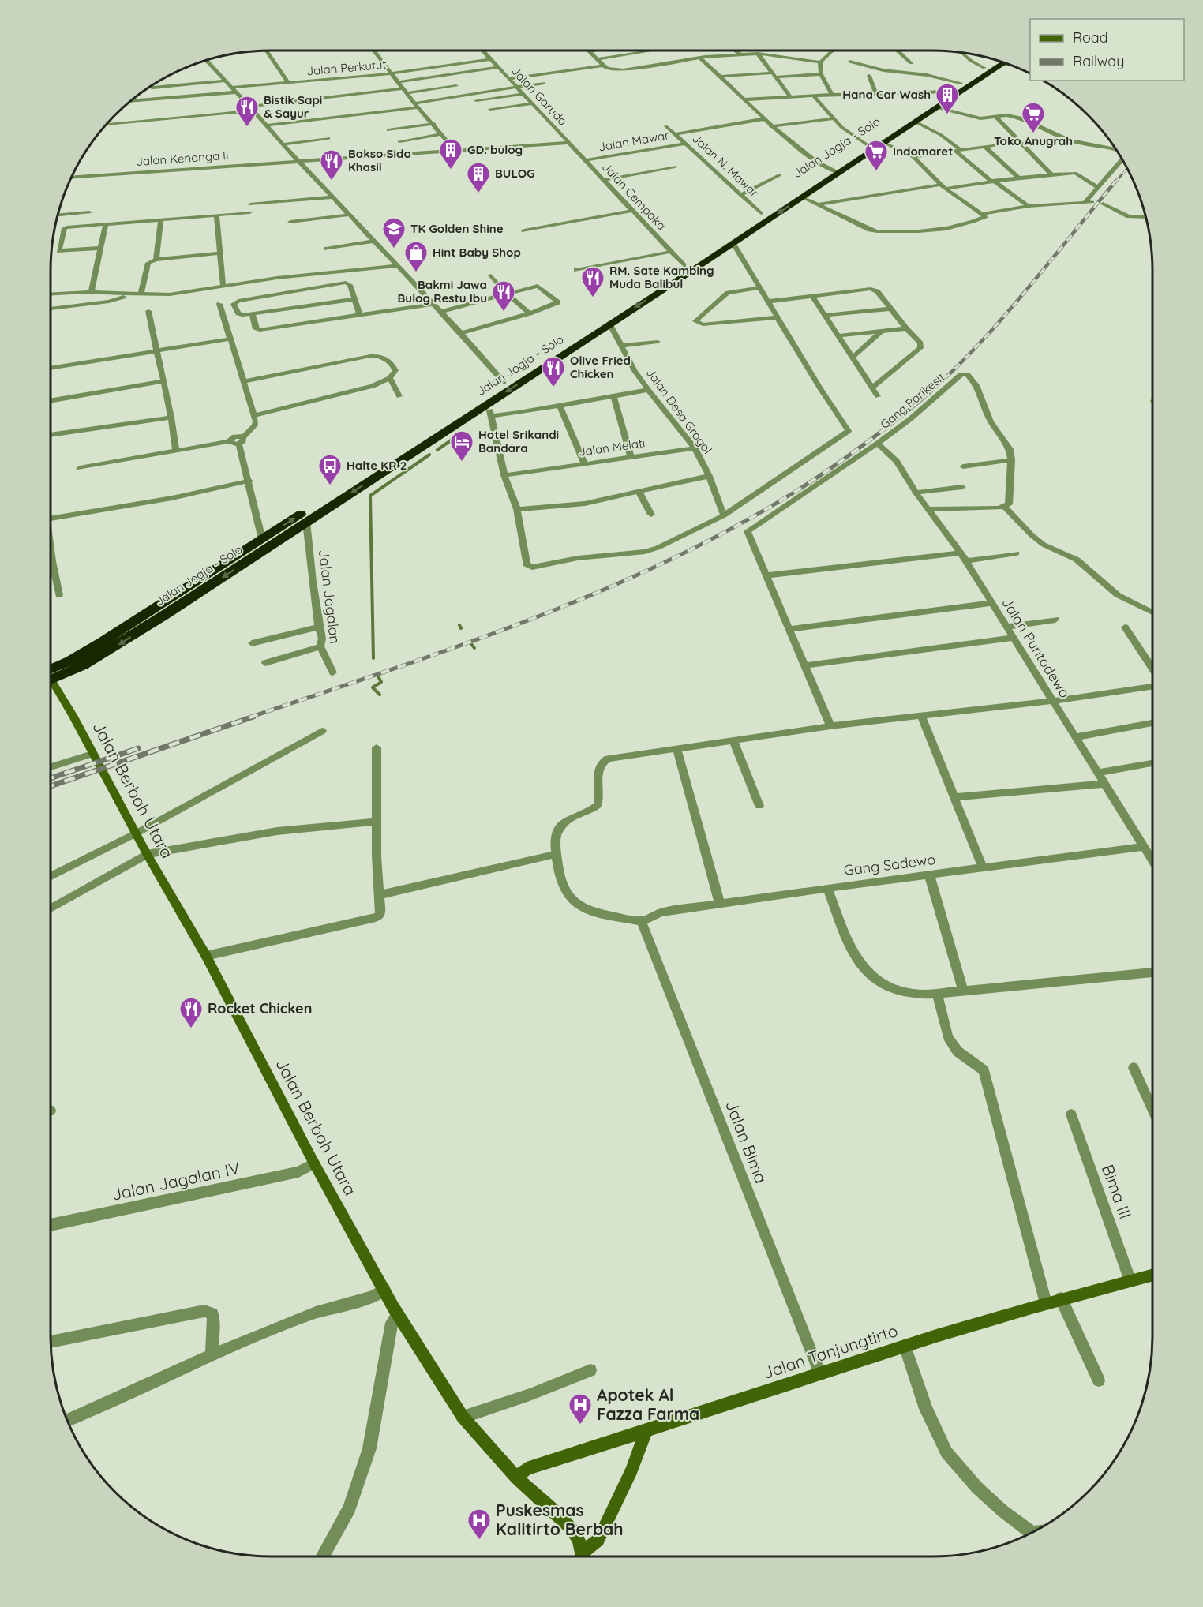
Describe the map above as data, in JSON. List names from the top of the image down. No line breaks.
{"streets":{"highway":["Jalan Jogja - Solo"],"main road":["Jalan Berbah Utara","Jalan Tanjungtirto"],"street":["Jalan Perkutut","Jalan Garuda","Jalan Mawar","Jalan Kenanga II","Jalan N. Mawar","Jalan Cempaka","Gang Parikesit","Jalan Desa Grogol","Jalan Melati","Jalan Jagalan","Jalan Puntodewo","Gang Sadewo","Jalan Bima","Jalan Jagalan IV","Bima III"]},"crossings":[["Jalan Perkutut","Jalan Garuda"],["Jalan Garuda","Jalan Kenanga II"],["Jalan Garuda","Jalan Cempaka"],["Jalan Mawar","Jalan N. Mawar"],["Jalan Mawar","Jalan Cempaka"],["Jalan Jogja - Solo","Jalan N. Mawar"],["Jalan Jogja - Solo","Jalan Cempaka"],["Jalan Jogja - Solo","Jalan Desa Grogol"],["Jalan Jogja - Solo","Jalan Jagalan"],["Jalan Kenanga II","Jalan Cempaka"],["Gang Parikesit","Jalan Puntodewo"],["Jalan Desa Grogol","Jalan Melati"],["Jalan Puntodewo","Gang Sadewo"],["Jalan Berbah Utara","Jalan Jagalan IV"],["Jalan Berbah Utara","Jalan Tanjungtirto"],["Gang Sadewo","Jalan Bima"],["Jalan Bima","Jalan Tanjungtirto"],["Bima III","Jalan Tanjungtirto"]],"places":{"building":["Hana Car Wash","GD. bulog","BULOG"],"restaurant":["Bistik Sapi & Sayur","Bakso Sido Khasil","RM. Sate Kambing Muda Balibul","Bakmi Jawa Bulog Restu Ibu","Olive Fried Chicken","Rocket Chicken"],"supermarket":["Toko Anugrah","Indomaret"],"school or university":["TK Golden Shine"],"shop":["Hint Baby Shop"],"hotel":["Hotel Srikandi Bandara"],"bus stop":["Halte KR 2"],"hospital":["Apotek Al Fazza Farma","Puskesmas Kalitirto Berbah"]},"legend":["Road","Railway"]}
